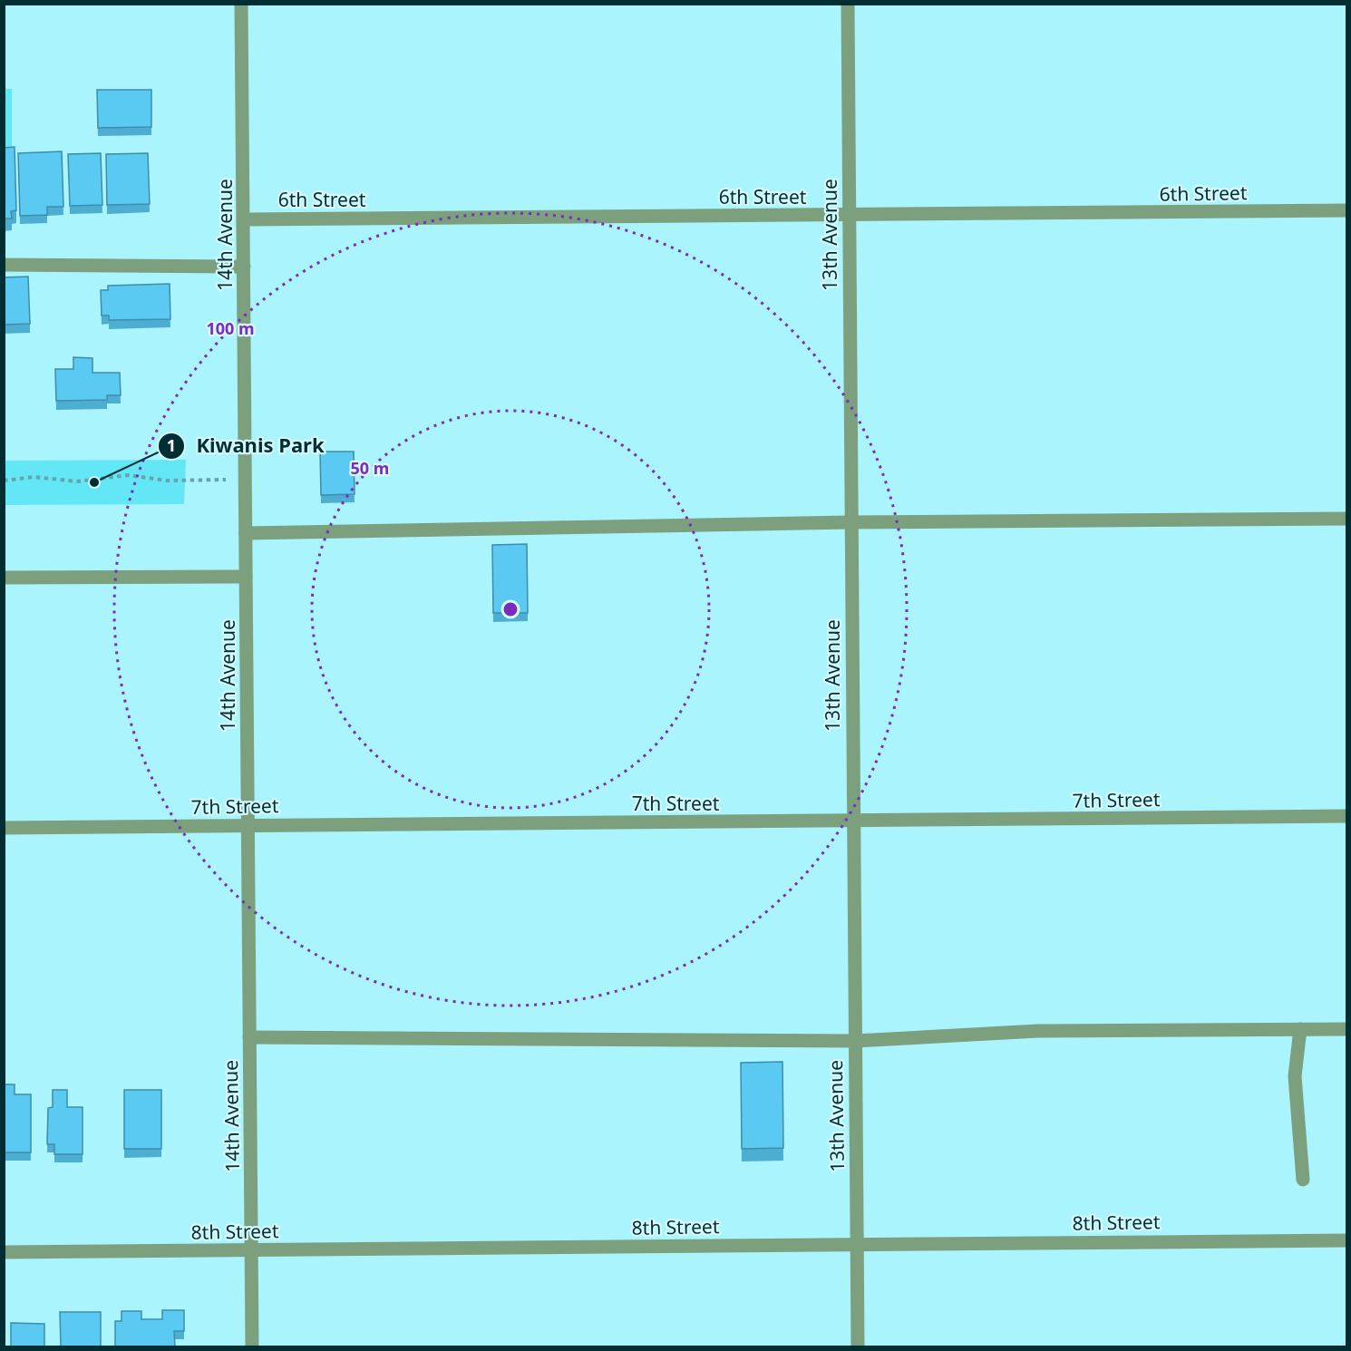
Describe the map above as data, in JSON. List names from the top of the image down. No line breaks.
{"streets":{"street":["6th Street","14th Avenue","13th Avenue","7th Street","8th Street"]},"crossings":[["6th Street","14th Avenue"],["6th Street","13th Avenue"],["14th Avenue","7th Street"],["14th Avenue","8th Street"],["13th Avenue","7th Street"],["13th Avenue","8th Street"]],"places":["Kiwanis Park"],"rings":["100 m","50 m"]}
